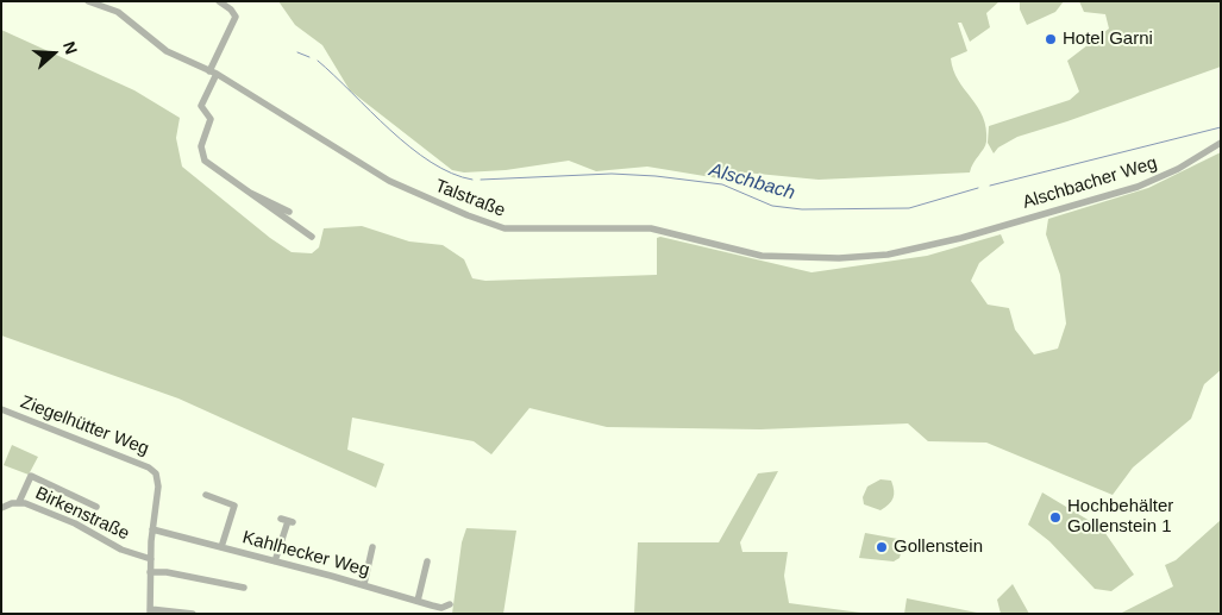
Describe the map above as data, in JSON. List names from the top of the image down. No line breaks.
{"streets":{"street":["Alschbacher Weg","Talstraße","Ziegelhütter Weg","Birkenstraße","Kahlhecker Weg"]},"crossings":[["Alschbacher Weg","Talstraße"],["Ziegelhütter Weg","Birkenstraße"],["Ziegelhütter Weg","Kahlhecker Weg"]],"water":["Alschbach"],"places":["Hotel Garni","Hochbehälter Gollenstein 1","Gollenstein"],"north":"right"}
